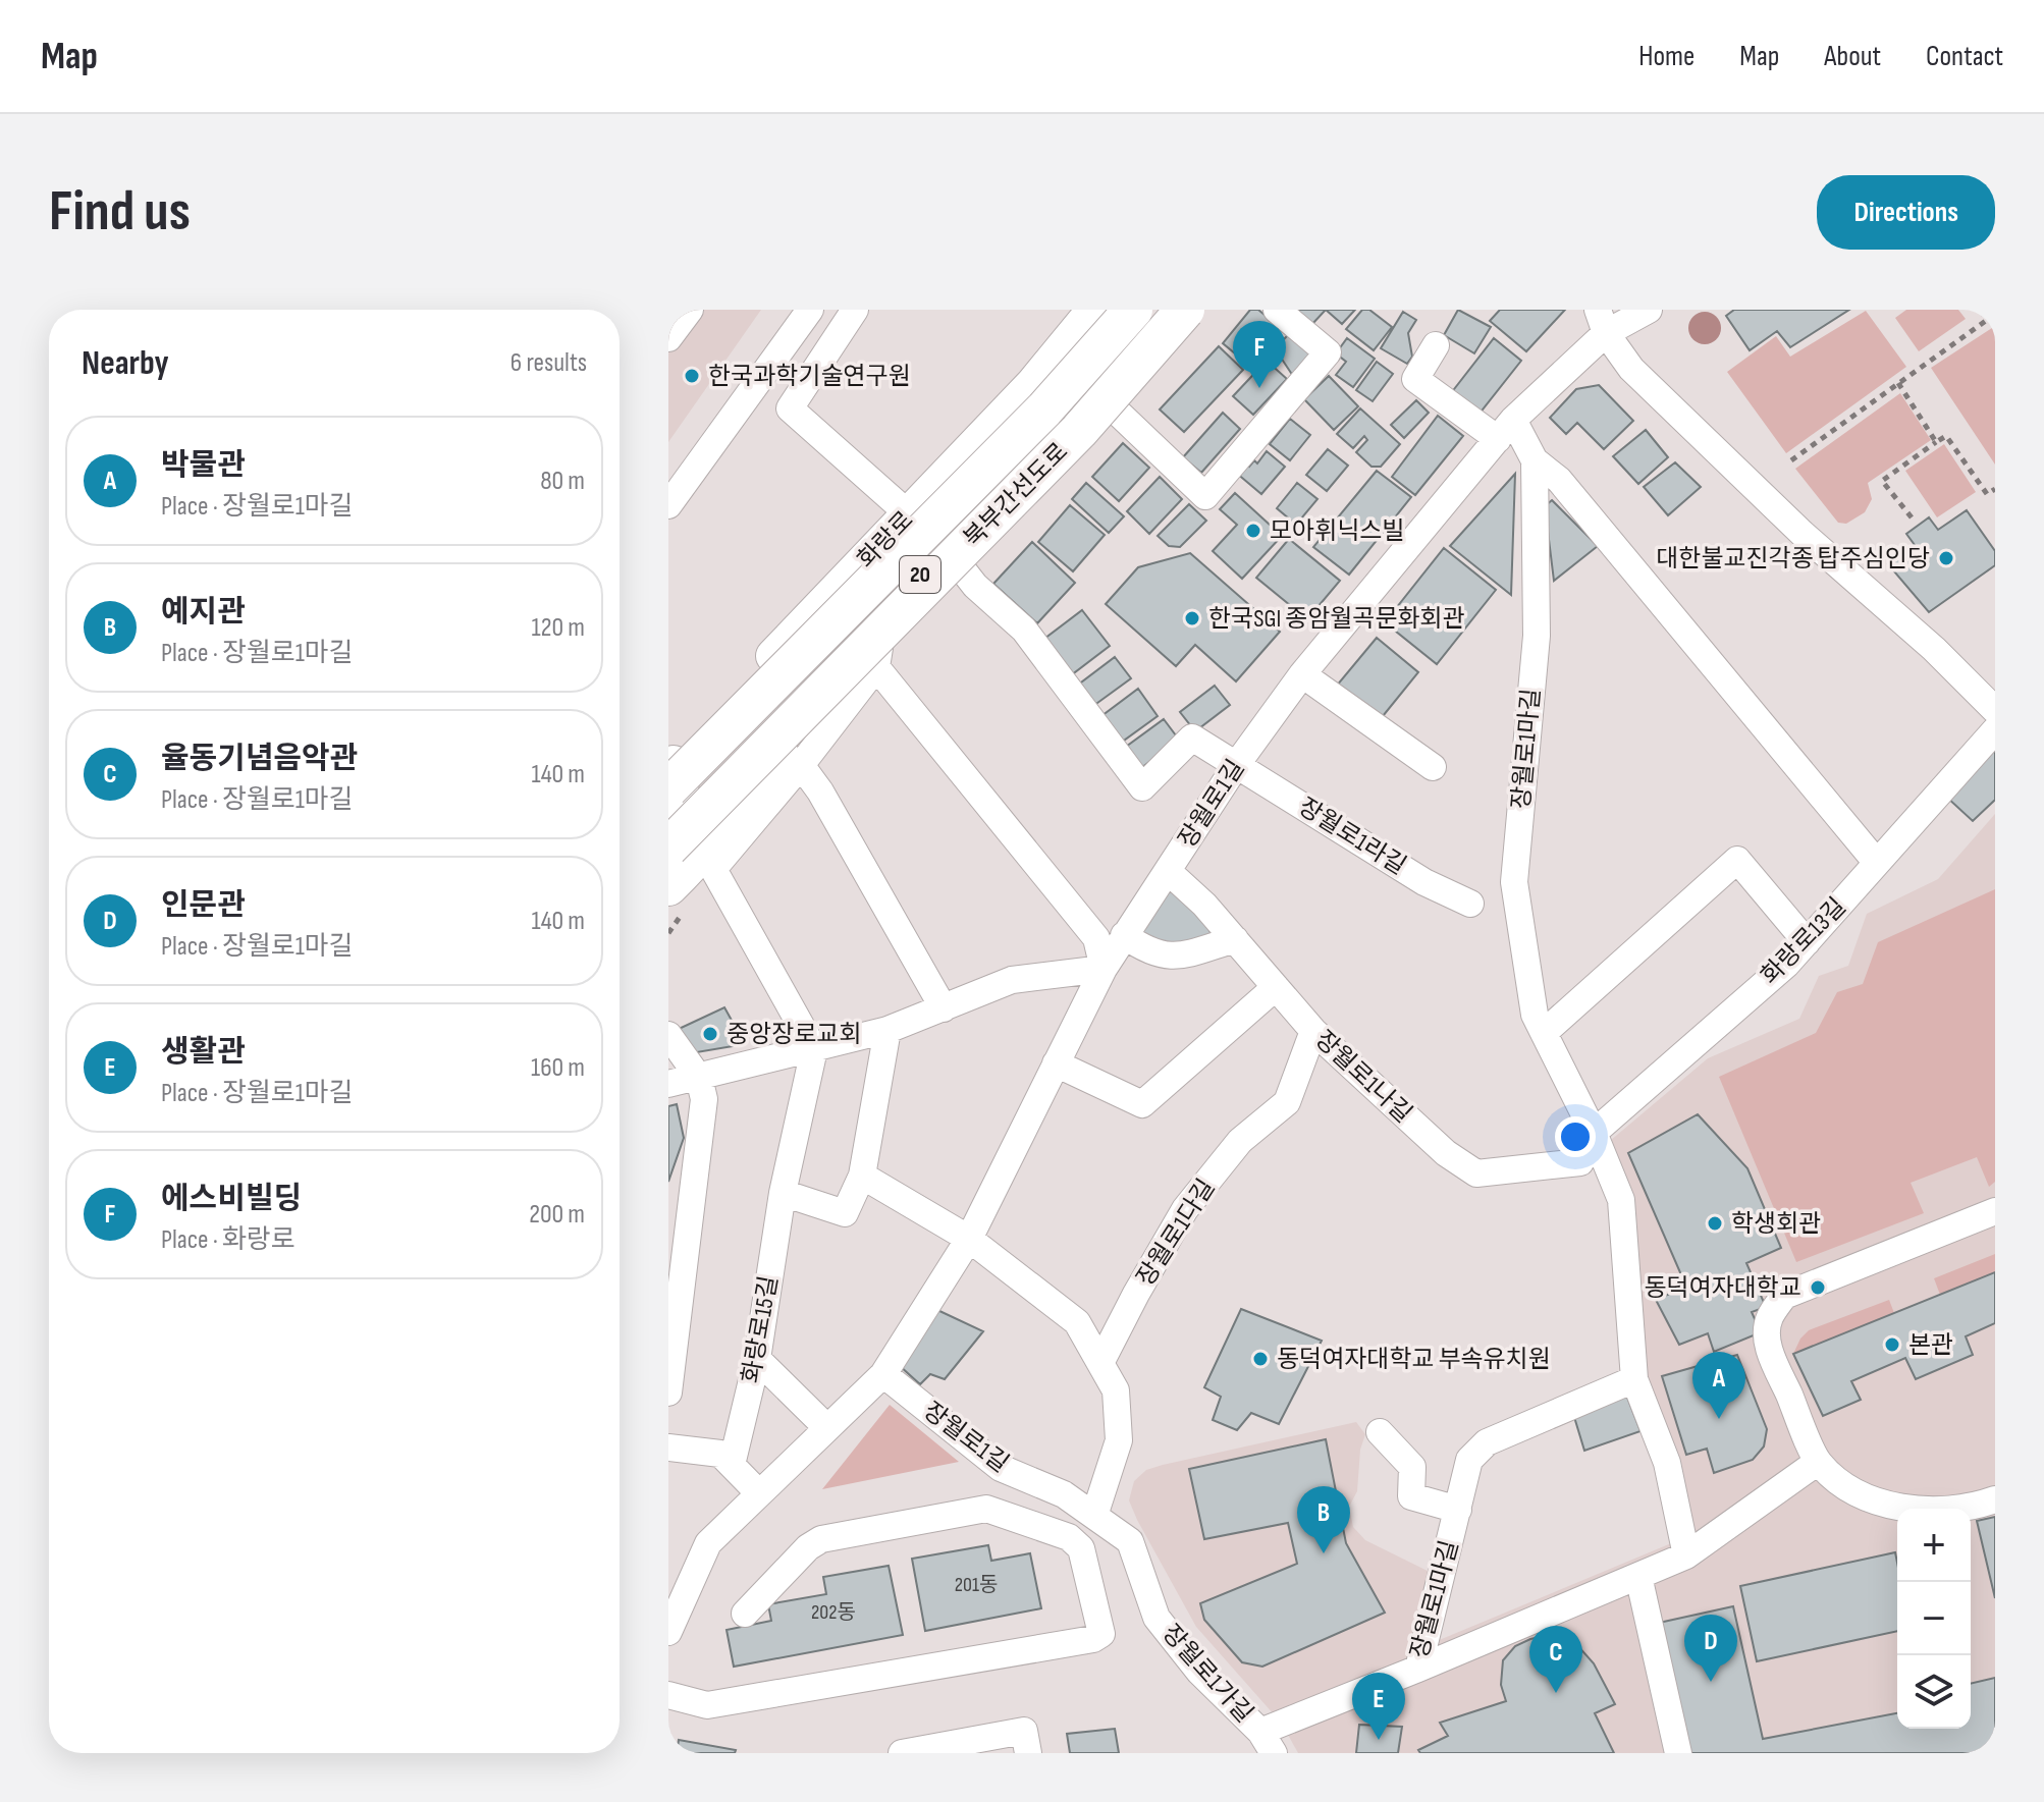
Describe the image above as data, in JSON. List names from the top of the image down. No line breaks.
{"streets":{"highway":["북부간선도로"],"main road":["화랑로","20"],"street":["장월로1마길","장월로1길","장월로1라길","화랑로13길","장월로1나길","장월로1다길","화랑로15길","장월로1가길"]},"crossings":[["북부간선도로","화랑로"],["화랑로","장월로1길"],["화랑로","장월로1라길"],["장월로1마길","장월로1길"],["장월로1마길","화랑로13길"],["장월로1마길","장월로1나길"],["장월로1마길","장월로1가길"],["장월로1길","장월로1라길"],["장월로1길","장월로1나길"],["장월로1길","장월로1가길"],["화랑로13길","장월로1나길"],["장월로1나길","장월로1다길"]],"places":["한국과학기술연구원","모아휘닉스빌","대한불교진각종 탑주심인당","한국SGI 종암월곡문화회관","중앙장로교회","학생회관","동덕여자대학교","본관","동덕여자대학교 부속유치원"],"house_numbers":["201동","202동"],"page":{"header":"Map","nav":["Home","Map","About","Contact"],"buttons":"Directions","title":"Find us","heading":["Nearby","6 results"],"pins":["F","A","B","D","C","E"],"list":[{"mark":"A","name":"박물관","note":"Place · 장월로1마길","value":"80 m"},{"mark":"B","name":"예지관","note":"Place · 장월로1마길","value":"120 m"},{"mark":"C","name":"율동기념음악관","note":"Place · 장월로1마길","value":"140 m"},{"mark":"D","name":"인문관","note":"Place · 장월로1마길","value":"140 m"},{"mark":"E","name":"생활관","note":"Place · 장월로1마길","value":"160 m"},{"mark":"F","name":"에스비빌딩","note":"Place · 화랑로","value":"200 m"}],"map_buttons":["+","−"]}}
